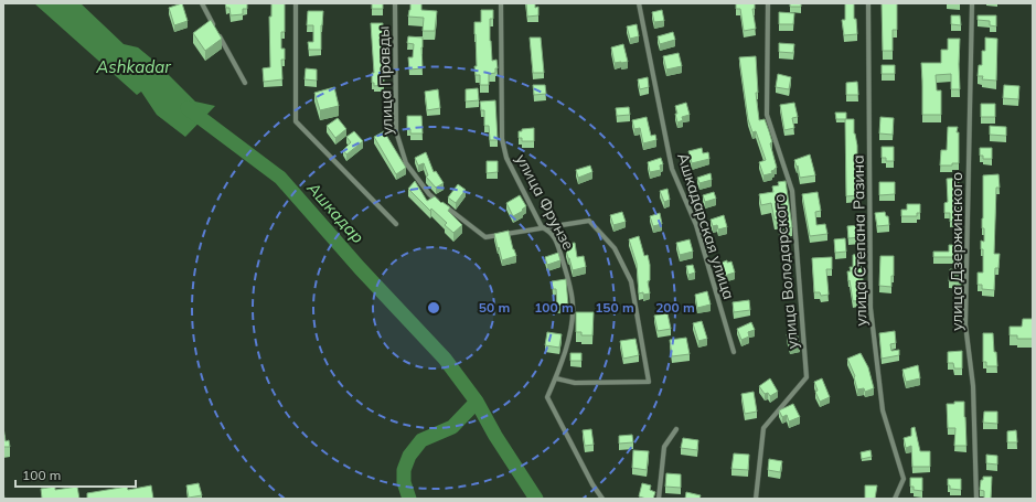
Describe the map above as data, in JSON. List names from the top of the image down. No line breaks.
{"streets":{"street":["улица Правды","улица Фрунзе","Ашкадарская улица","улица Степана Разина","улица Дзержинского","улица Володарского"]},"crossings":[["улица Правды","улица Фрунзе"]],"water":["Ashkadar","Ашкадар"],"scale_bar":"100 m","rings":["50 m","100 m","150 m","200 m"]}
